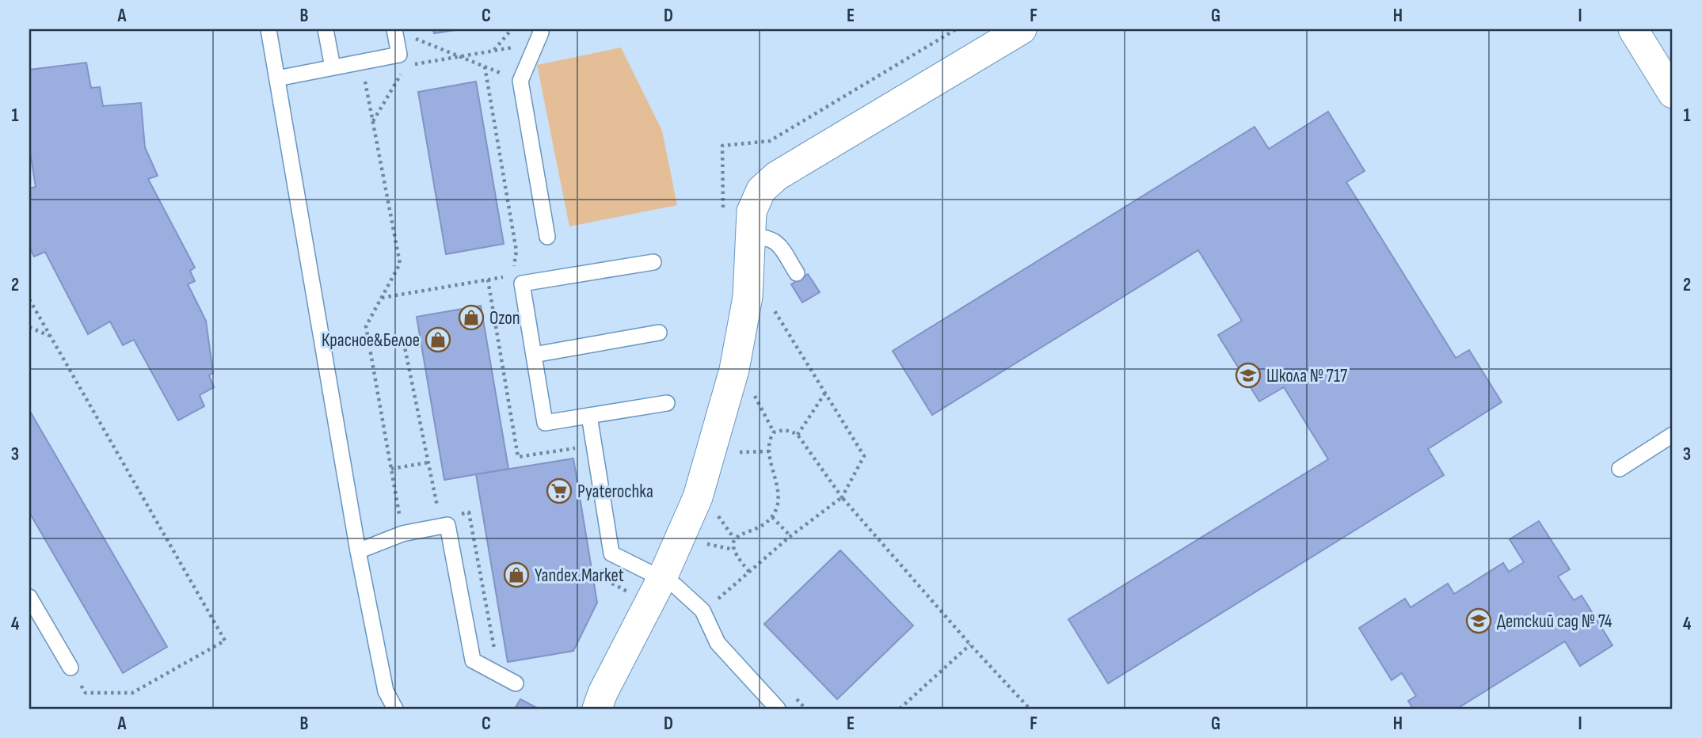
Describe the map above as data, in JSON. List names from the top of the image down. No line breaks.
{"places":{"shop":["Ozon","Красное&Белое","Yandex.Market"],"school or university":["Школа № 717","Детский сад № 74"],"supermarket":["Pyaterochka"]},"grid":{"columns":["A","B","C","D","E","F","G","H","I"],"rows":["1","2","3","4"]}}
